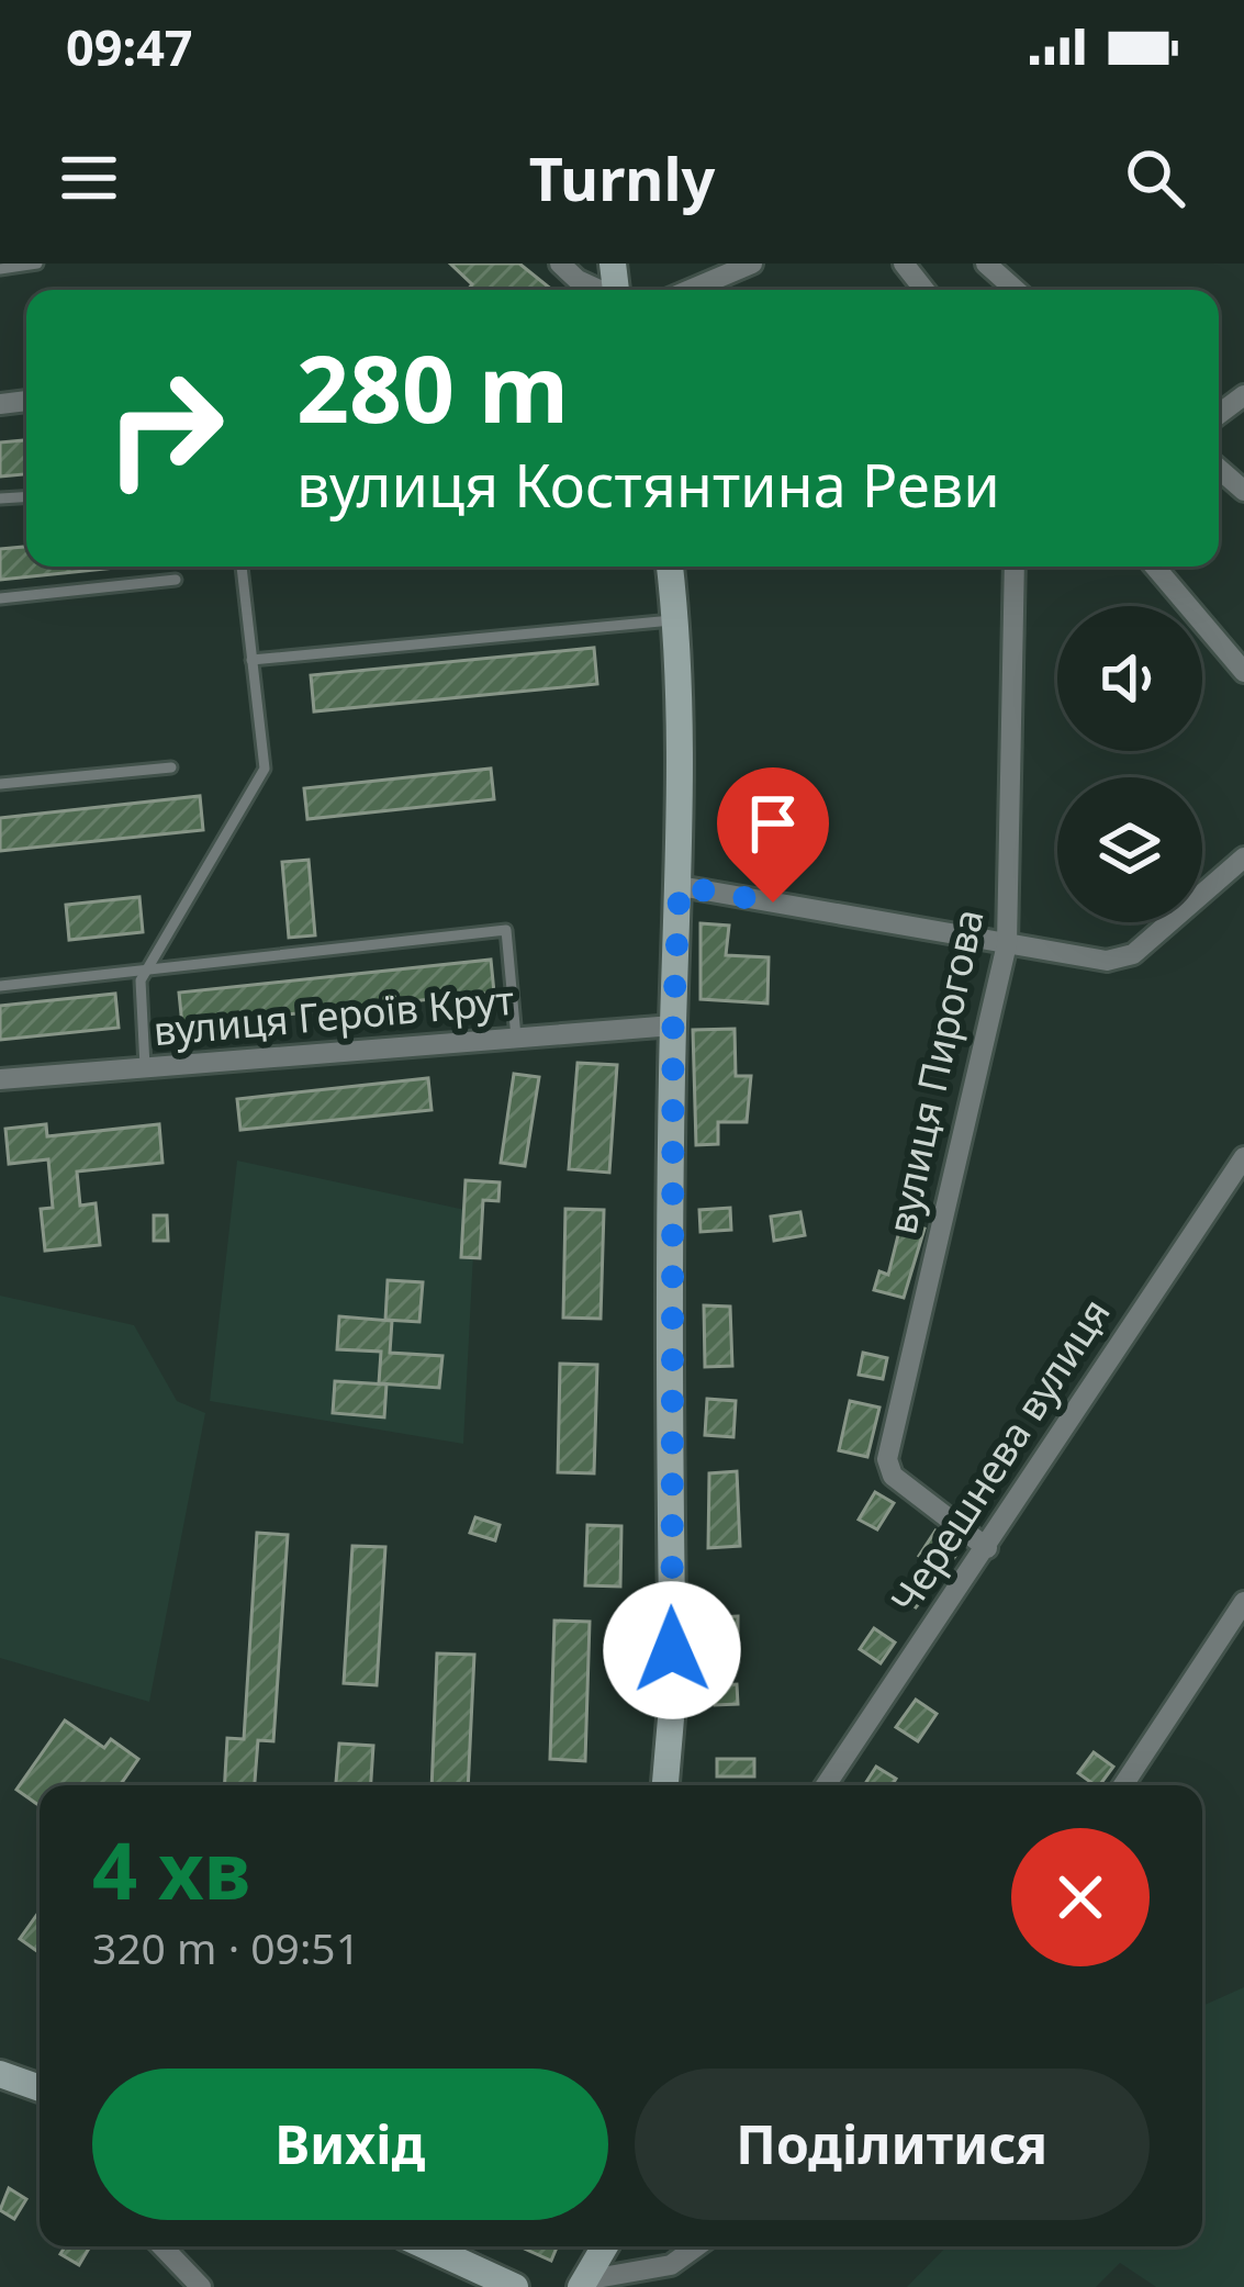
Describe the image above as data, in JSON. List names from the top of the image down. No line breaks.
{"streets":{"street":["вулиця Героїв Крут","вулиця Пирогова","Черешнева вулиця"]},"crossings":[["вулиця Пирогова","Черешнева вулиця"]],"page":{"status":"09:47","header":"Turnly","turn":["280 m","вулиця Костянтина Реви"],"heading":["4 хв","320 m · 09:51"],"buttons":["Вихід","Поділитися"]}}
